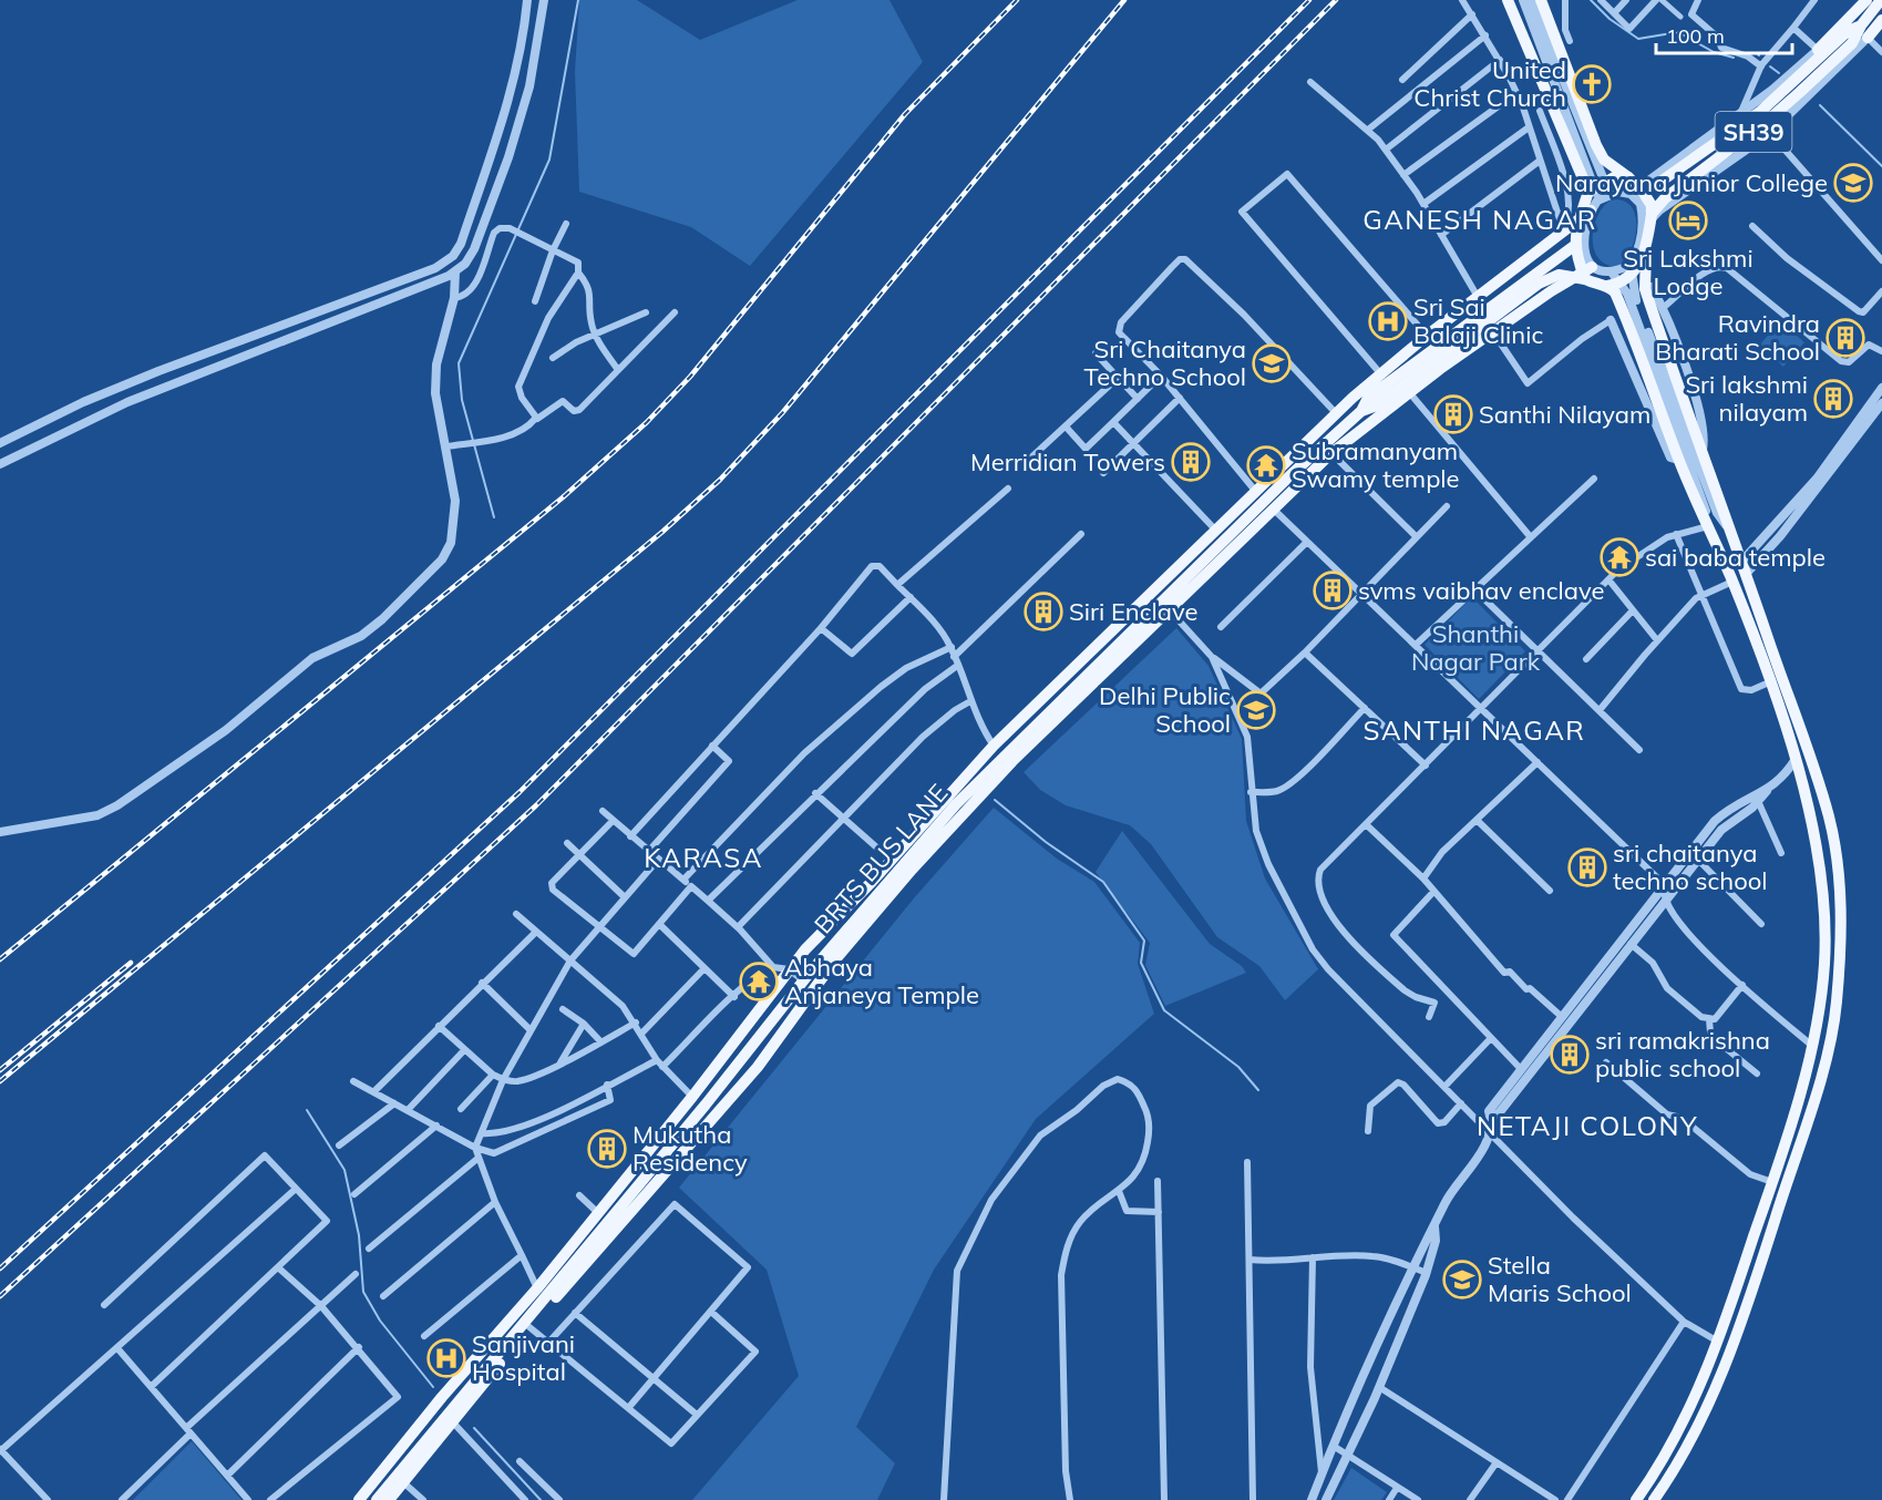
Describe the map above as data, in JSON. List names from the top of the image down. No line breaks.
{"streets":{"main road":["SH39","BRTS BUS LANE"]},"districts":["GANESH NAGAR","SANTHI NAGAR","KARASA","NETAJI COLONY"],"parks":["Shanthi Nagar Park"],"places":{"church":["United Christ Church"],"school or university":["Narayana Junior College","Sri Chaitanya Techno School","Delhi Public School","Stella Maris School"],"hotel":["Sri Lakshmi Lodge"],"hospital":["Sri Sai Balaji Clinic","Sanjivani Hospital"],"building":["Ravindra Bharati School","Sri lakshmi nilayam","Santhi Nilayam","Merridian Towers","svms vaibhav enclave","Siri Enclave","sri chaitanya techno school","sri ramakrishna public school","Mukutha Residency"],"temple":["Subramanyam Swamy temple","sai baba temple","Abhaya Anjaneya Temple"]},"scale_bar":"100 m"}
